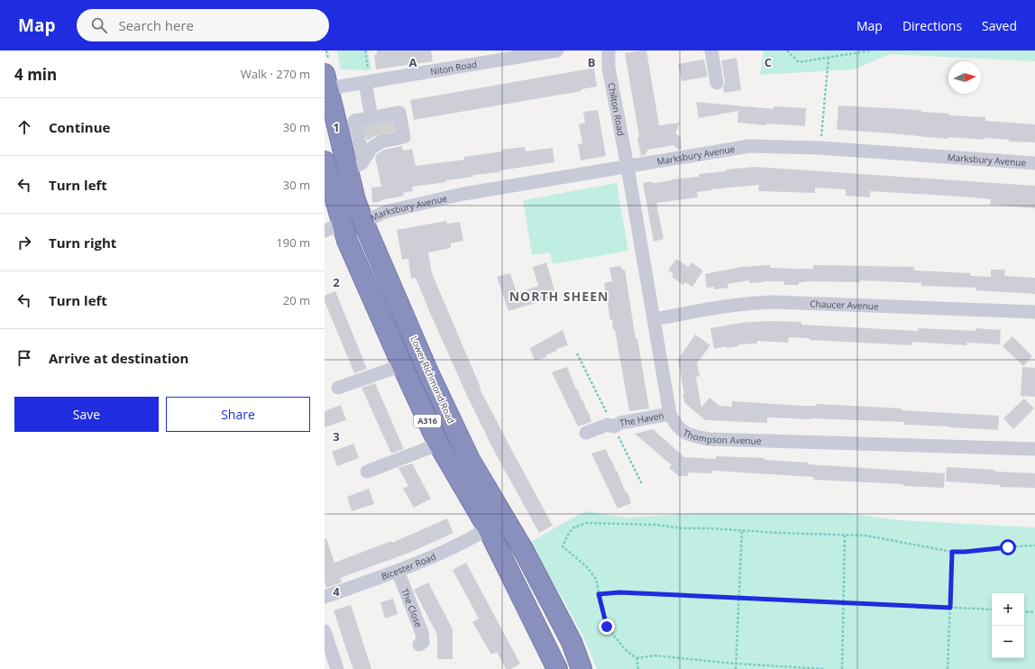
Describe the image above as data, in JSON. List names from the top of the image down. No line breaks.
{"streets":{"highway":["Lower Richmond Road","A316"],"street":["Niton Road","Chilton Road","Marksbury Avenue","Chaucer Avenue","The Haven","Thompson Avenue","Bicester Road","The Close"]},"crossings":[["Niton Road","Lower Richmond Road"],["Chilton Road","Marksbury Avenue"],["Chilton Road","Thompson Avenue"],["Marksbury Avenue","Lower Richmond Road"],["Marksbury Avenue","Thompson Avenue"],["Chaucer Avenue","Thompson Avenue"],["The Haven","Thompson Avenue"],["A316","Bicester Road"],["Bicester Road","The Close"]],"districts":["NORTH SHEEN"],"north":"right","page":{"header":"Map","search":"Search here","nav":["Map","Directions","Saved"],"heading":["4 min","Walk · 270 m"],"list":[["Continue","30 m"],["Turn left","30 m"],["Turn right","190 m"],["Turn left","20 m"],"Arrive at destination"],"buttons":["Save","Share"],"map_buttons":["+","−"]},"grid":{"columns":["A","B","C"],"rows":["1","2","3","4"]}}
